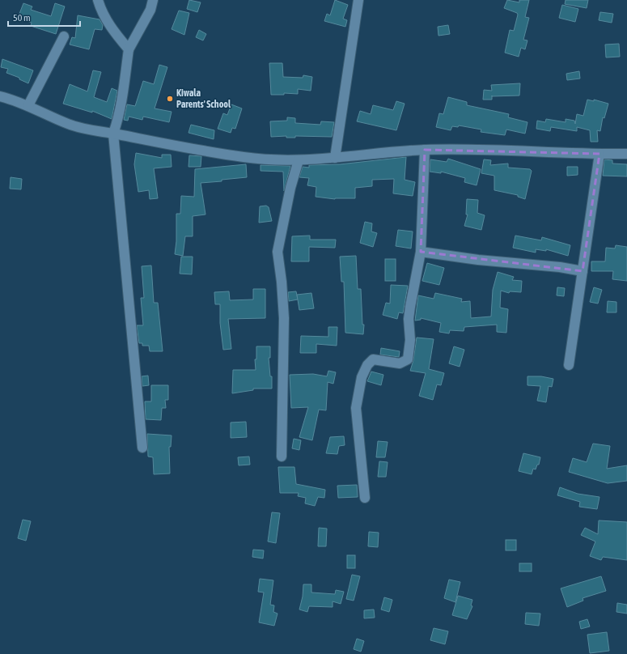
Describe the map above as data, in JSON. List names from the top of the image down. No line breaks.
{"places":["Kiwala Parents' School"],"scale_bar":"50 m"}
